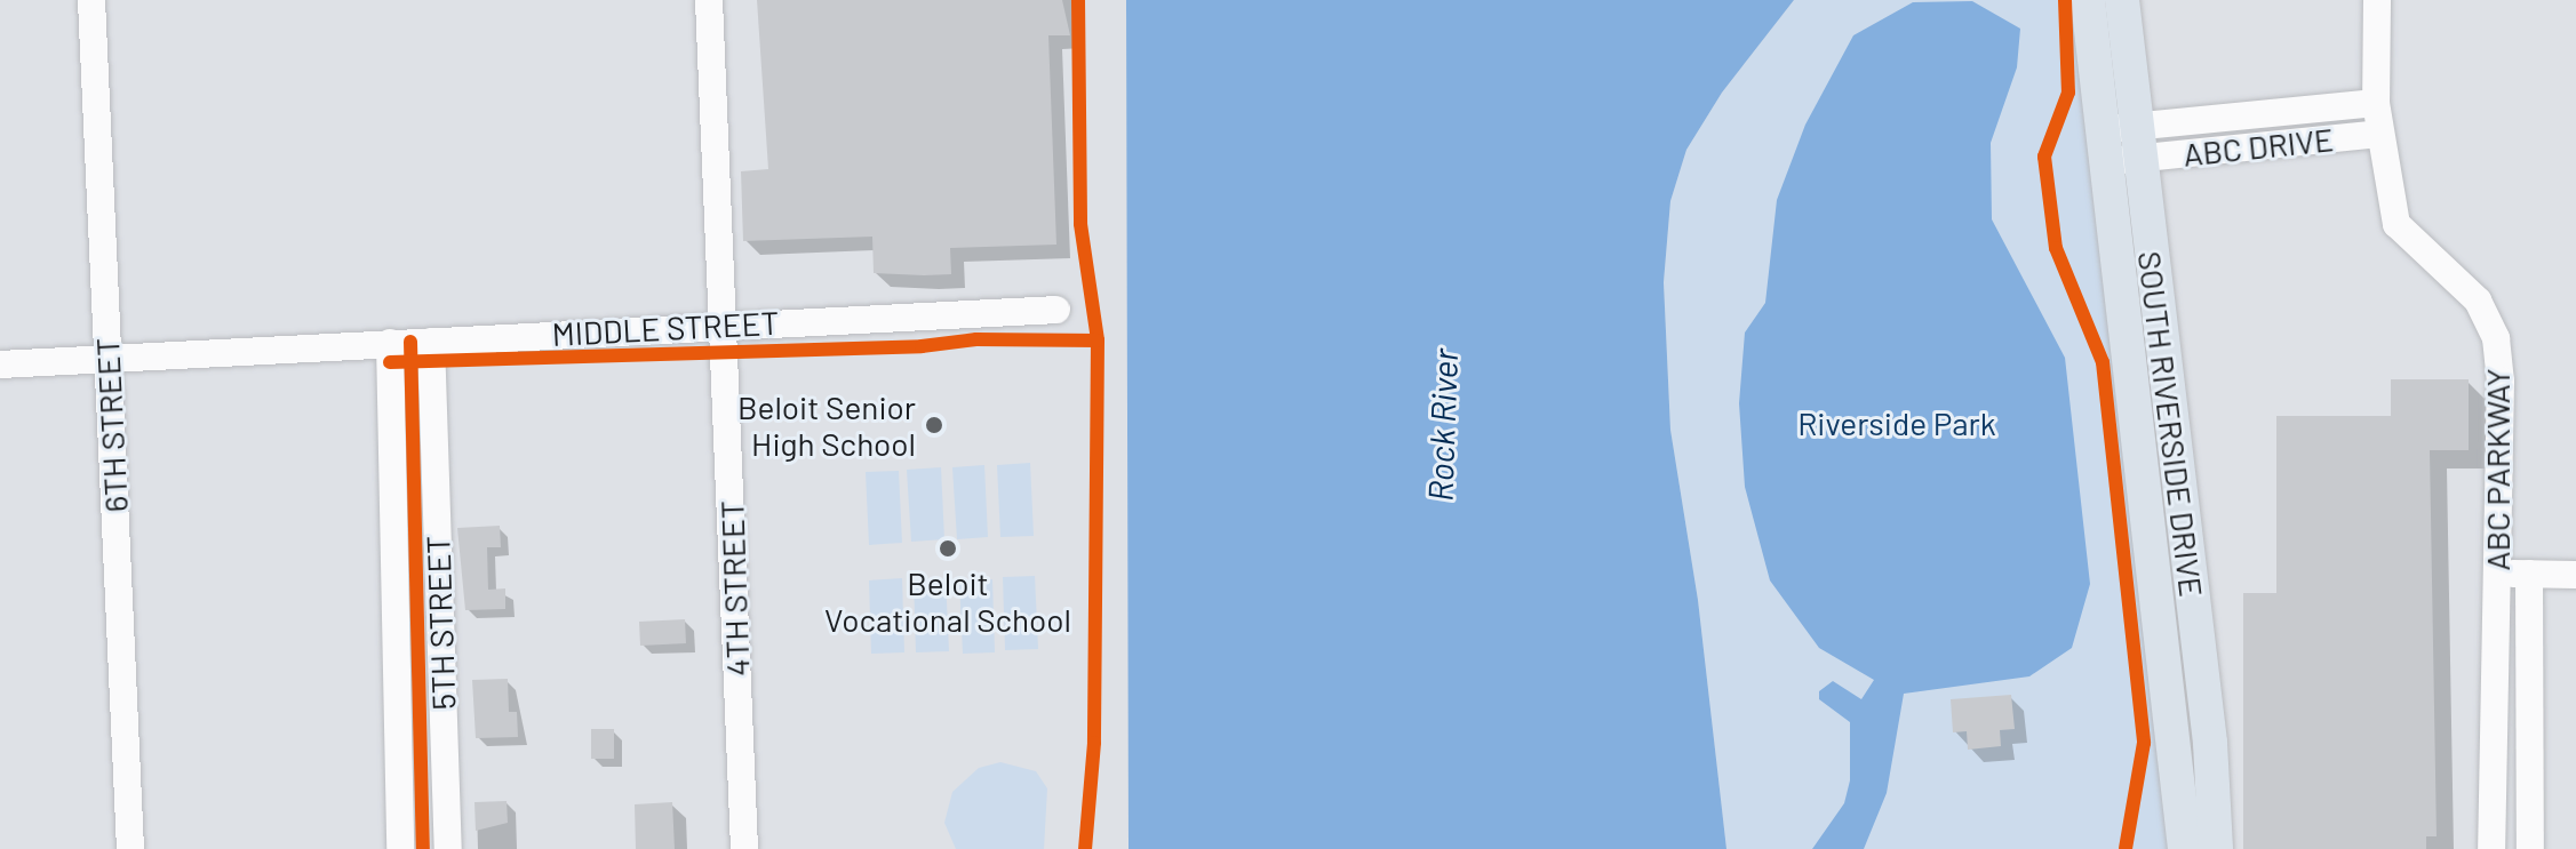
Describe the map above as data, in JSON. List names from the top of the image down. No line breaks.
{"streets":{"main road":["SOUTH RIVERSIDE DRIVE"],"street":["ABC DRIVE","MIDDLE STREET","6TH STREET","ABC PARKWAY","4TH STREET","5TH STREET"]},"crossings":[["ABC DRIVE","SOUTH RIVERSIDE DRIVE"],["ABC DRIVE","ABC PARKWAY"],["MIDDLE STREET","6TH STREET"],["MIDDLE STREET","4TH STREET"],["MIDDLE STREET","5TH STREET"]],"water":["Rock River"],"parks":["Riverside Park"],"places":["Beloit Senior High School","Beloit Vocational School"]}
